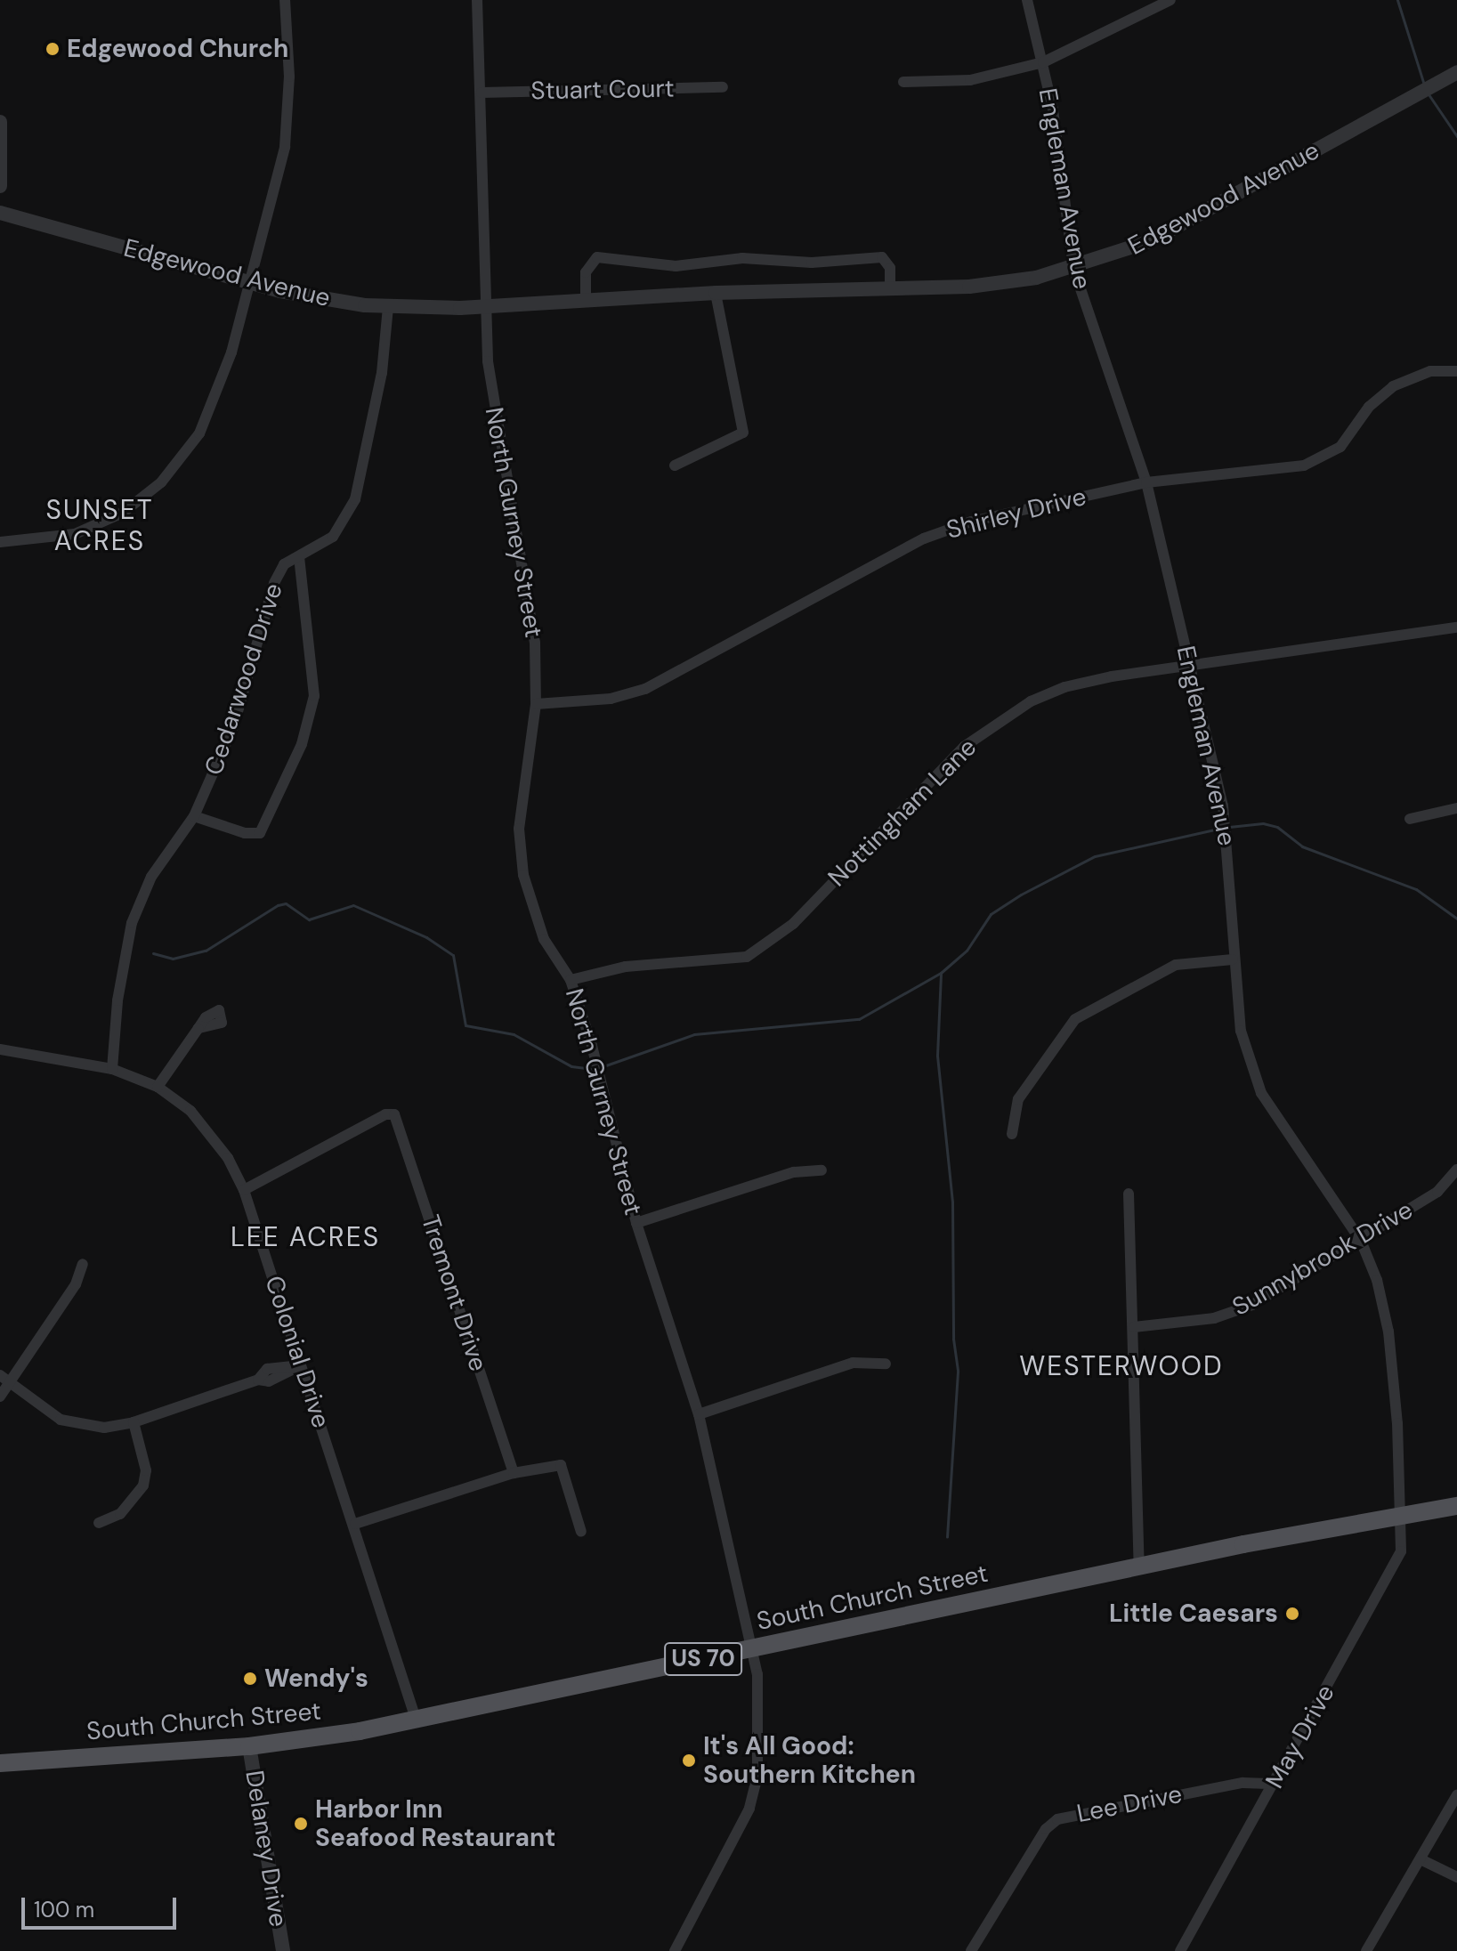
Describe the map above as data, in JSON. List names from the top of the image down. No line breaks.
{"streets":{"main road":["South Church Street","US 70"],"street":["Stuart Court","Engleman Avenue","Edgewood Avenue","Shirley Drive","North Gurney Street","Cedarwood Drive","Nottingham Lane","Sunnybrook Drive","Tremont Drive","Colonial Drive","May Drive","Lee Drive","Delaney Drive"]},"crossings":[["Stuart Court","North Gurney Street"],["Engleman Avenue","Edgewood Avenue"],["Engleman Avenue","Shirley Drive"],["Engleman Avenue","Nottingham Lane"],["Engleman Avenue","Sunnybrook Drive"],["Engleman Avenue","South Church Street"],["Engleman Avenue","May Drive"],["Edgewood Avenue","North Gurney Street"],["Edgewood Avenue","Cedarwood Drive"],["Shirley Drive","North Gurney Street"],["North Gurney Street","Nottingham Lane"],["North Gurney Street","South Church Street"],["Cedarwood Drive","Colonial Drive"],["Tremont Drive","Colonial Drive"],["Colonial Drive","South Church Street"],["South Church Street","May Drive"],["South Church Street","Delaney Drive"],["May Drive","Lee Drive"]],"districts":["SUNSET ACRES","LEE ACRES","WESTERWOOD"],"places":["Edgewood Church","Little Caesars","Wendy's","It's All Good: Southern Kitchen","Harbor Inn Seafood Restaurant"],"scale_bar":"100 m"}
